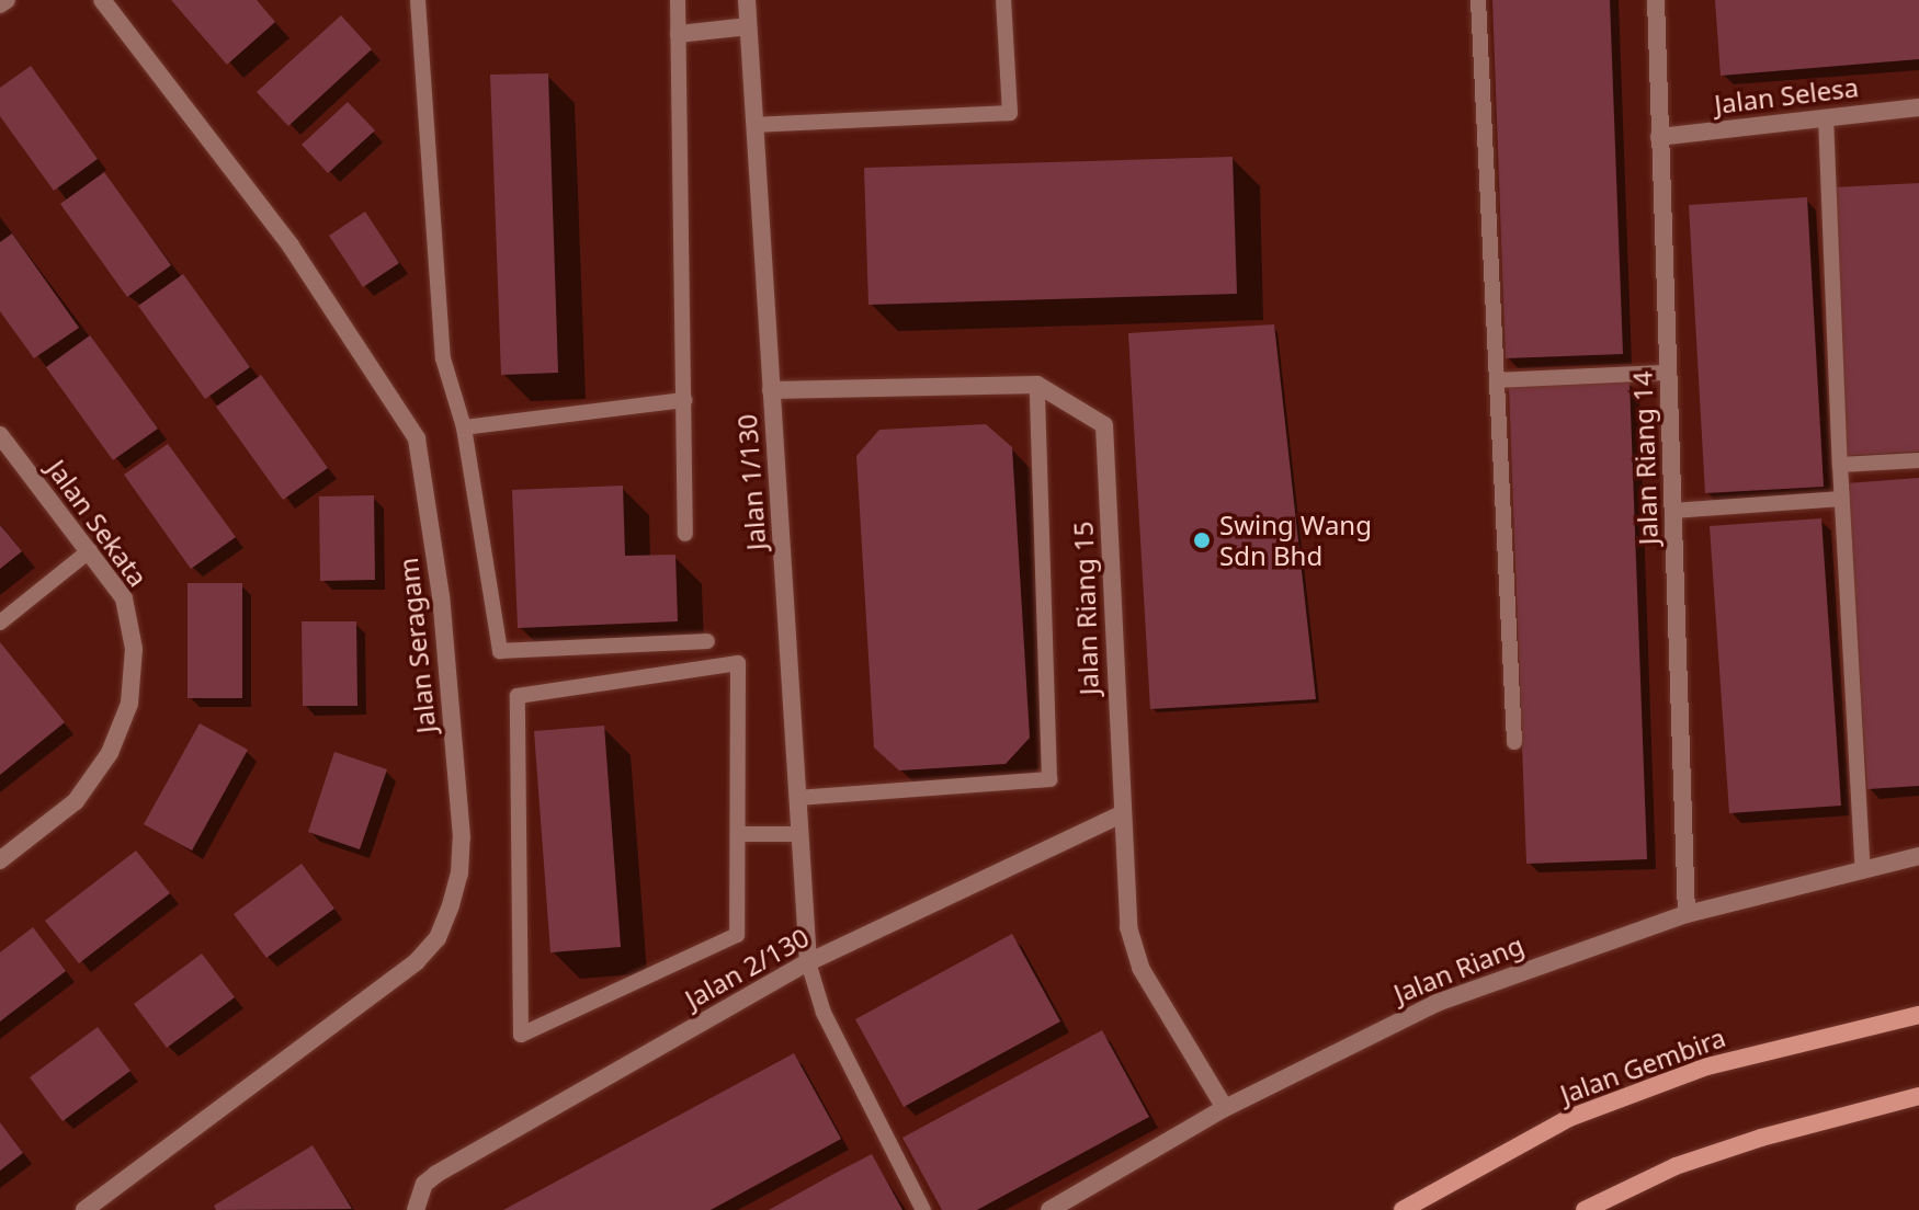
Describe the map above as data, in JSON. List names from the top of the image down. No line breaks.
{"streets":{"main road":["Jalan Gembira"],"street":["Jalan Selesa","Jalan Riang 14","Jalan 1/130","Jalan Sekata","Jalan Riang 15","Jalan Seragam","Jalan 2/130","Jalan Riang"]},"crossings":[["Jalan Selesa","Jalan Riang 14"],["Jalan Riang 14","Jalan Riang"],["Jalan 1/130","Jalan 2/130"],["Jalan Riang 15","Jalan 2/130"],["Jalan Riang 15","Jalan Riang"]],"places":["Swing Wang Sdn Bhd"]}
